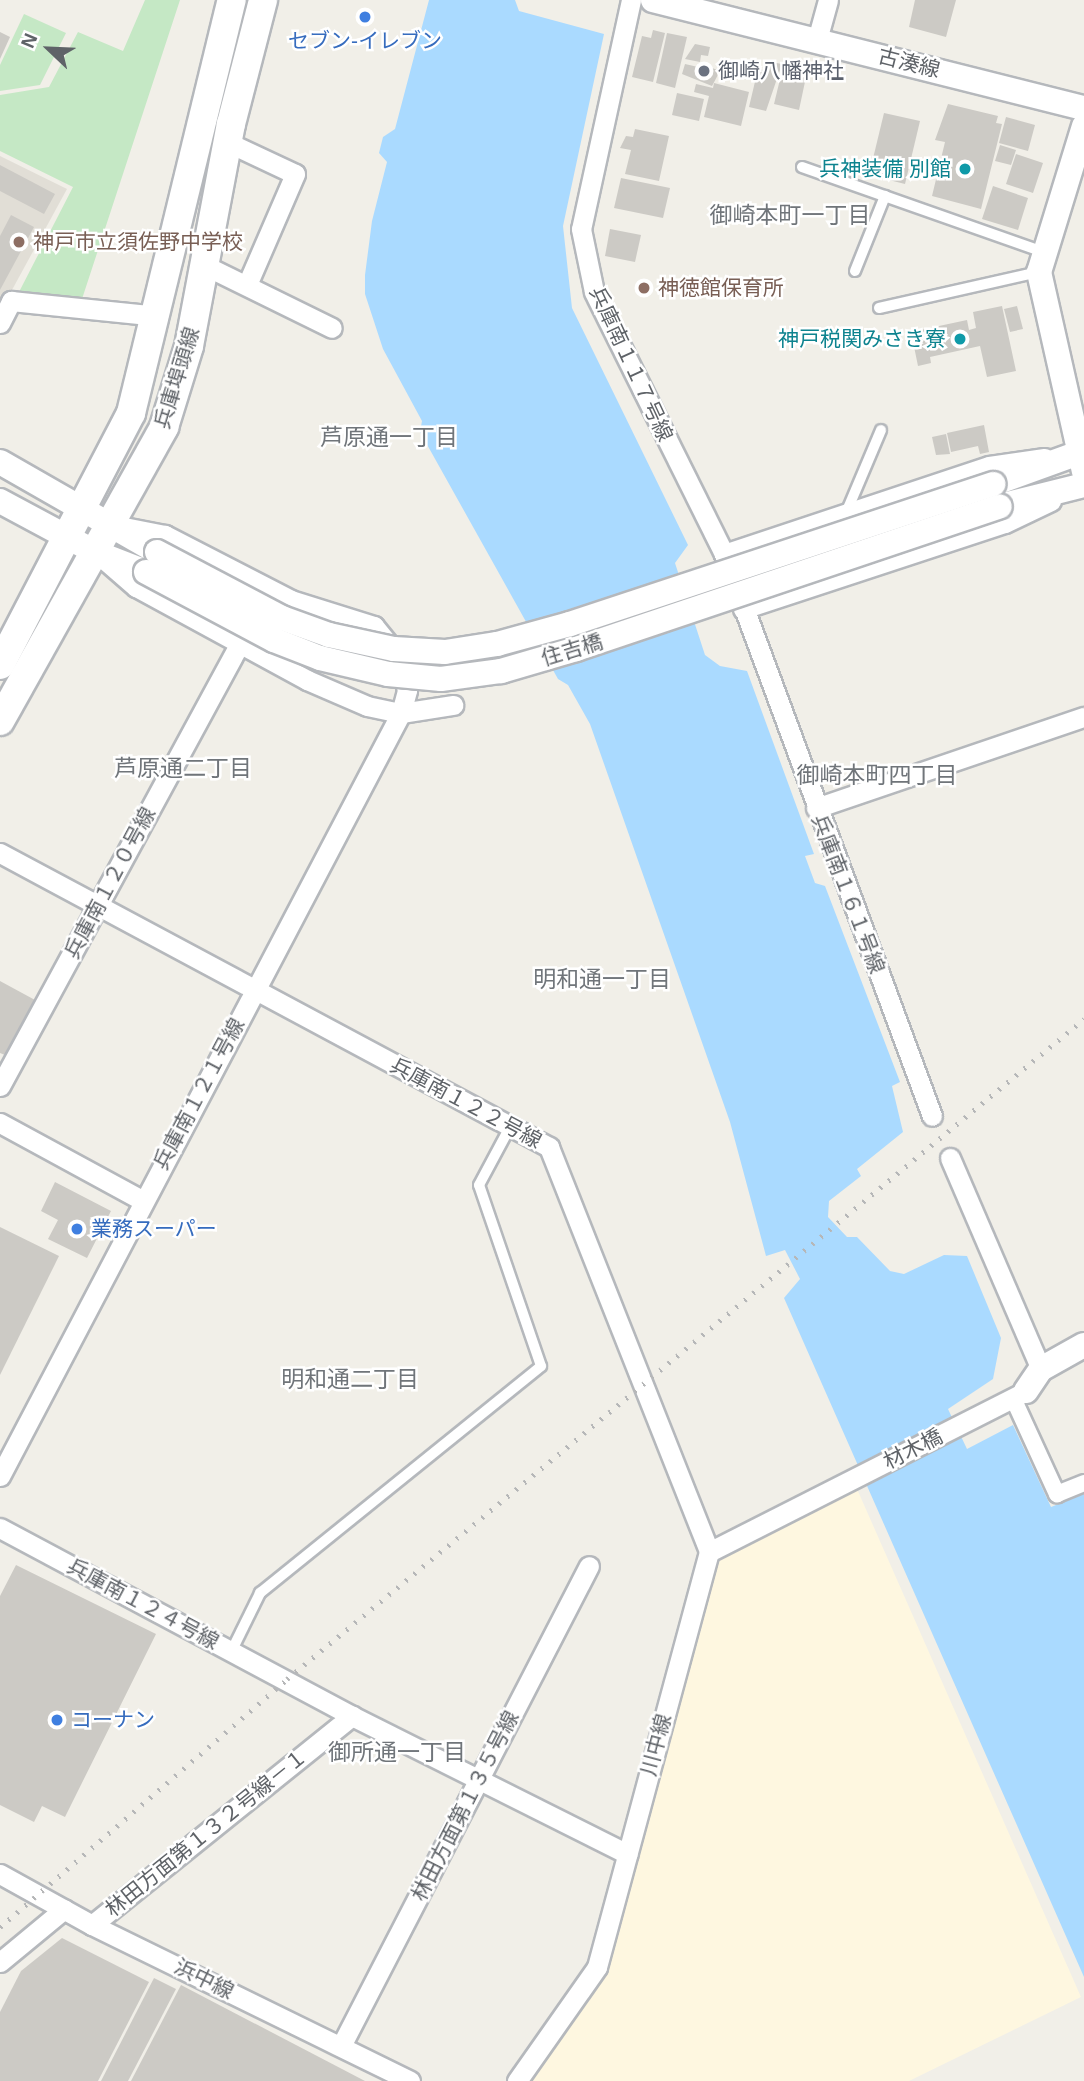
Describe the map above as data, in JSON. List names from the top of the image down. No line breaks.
{"streets":{"main road":["兵庫埠頭線"],"street":["古湊線","兵庫南１１７号線","住吉橋","兵庫南１２０号線","兵庫南１６１号線","兵庫南１２１号線","兵庫南１２２号線","材木橋","兵庫南１２４号線","川中線","林田方面第１３５号線","林田方面第１３２号線－１","浜中線"]},"crossings":[["兵庫南１１７号線","兵庫南１６１号線"],["兵庫南１２０号線","兵庫南１２２号線"],["兵庫南１２１号線","兵庫南１２２号線"],["兵庫南１２２号線","材木橋"],["兵庫南１２２号線","川中線"],["材木橋","川中線"],["兵庫南１２４号線","川中線"],["兵庫南１２４号線","林田方面第１３５号線"],["兵庫南１２４号線","林田方面第１３２号線－１"],["林田方面第１３５号線","浜中線"],["林田方面第１３２号線－１","浜中線"]],"districts":["御崎本町一丁目","芦原通一丁目","芦原通二丁目","御崎本町四丁目","明和通一丁目","明和通二丁目","御所通一丁目"],"places":["セブン-イレブン","御崎八幡神社","兵神装備 別館","神戸市立須佐野中学校","神徳館保育所","神戸税関みさき寮","業務スーパー","コーナン"],"north":"top left"}
